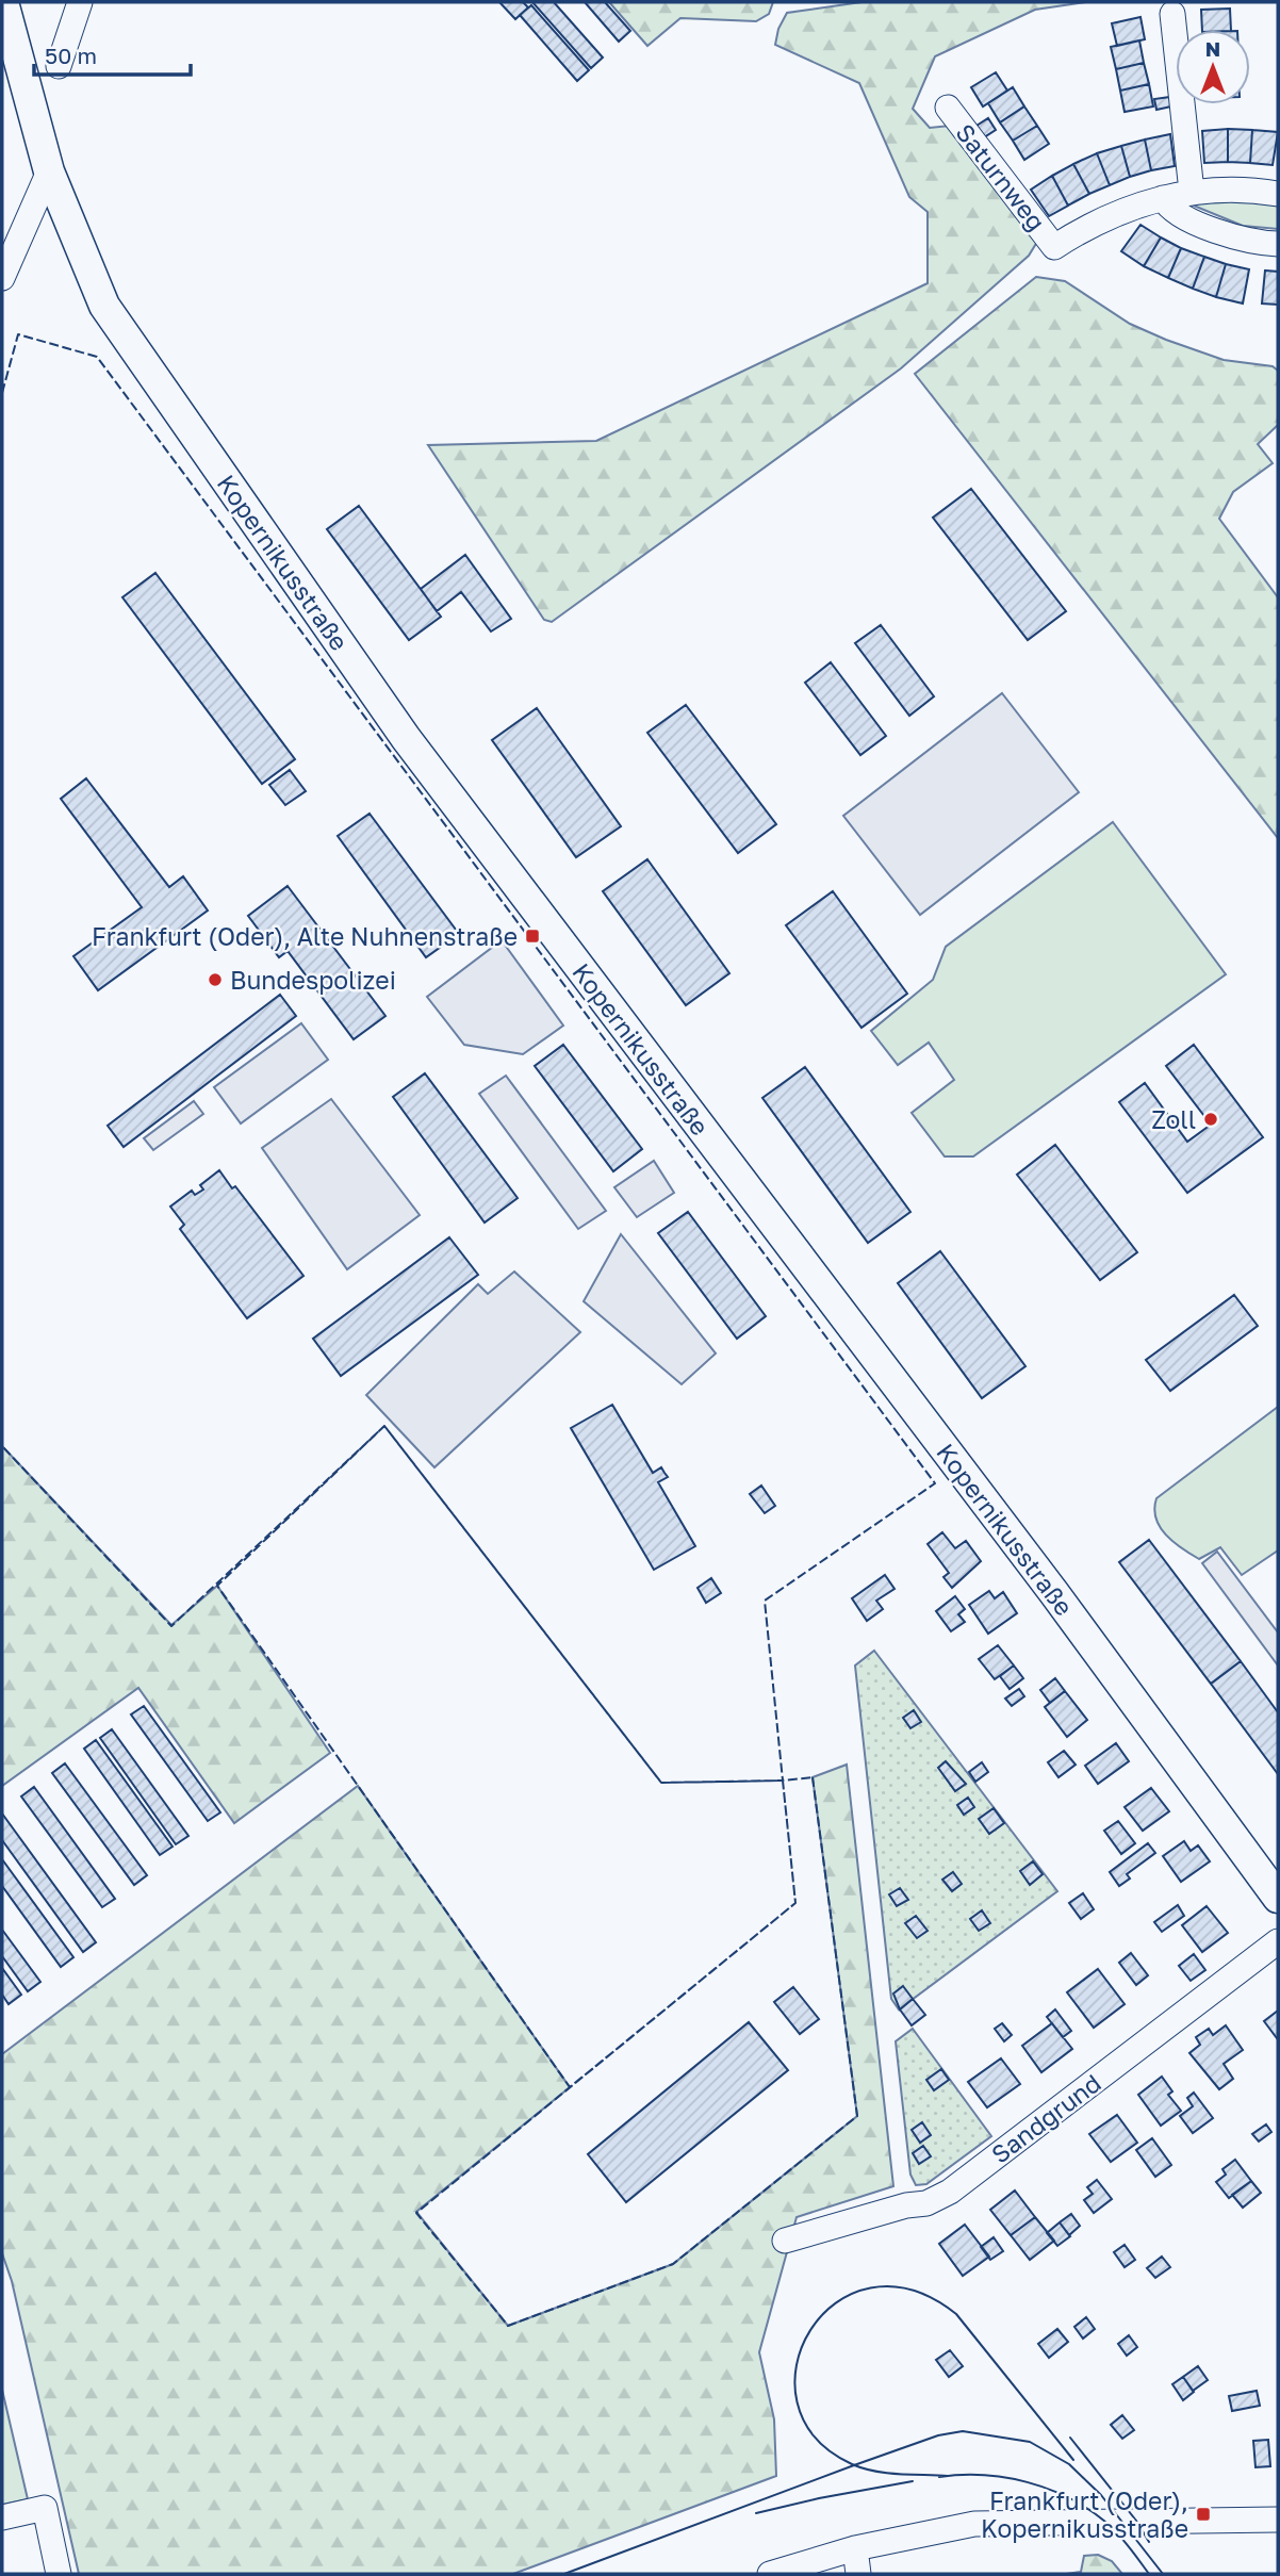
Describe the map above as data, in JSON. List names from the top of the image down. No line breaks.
{"streets":{"main road":["Kopernikusstraße"],"street":["Saturnweg","Sandgrund"]},"places":{"transit":["Frankfurt (Oder), Alte Nuhnenstraße","Frankfurt (Oder), Kopernikusstraße"],"other":["Bundespolizei","Zoll"]},"scale_bar":"50 m","north":"top"}
